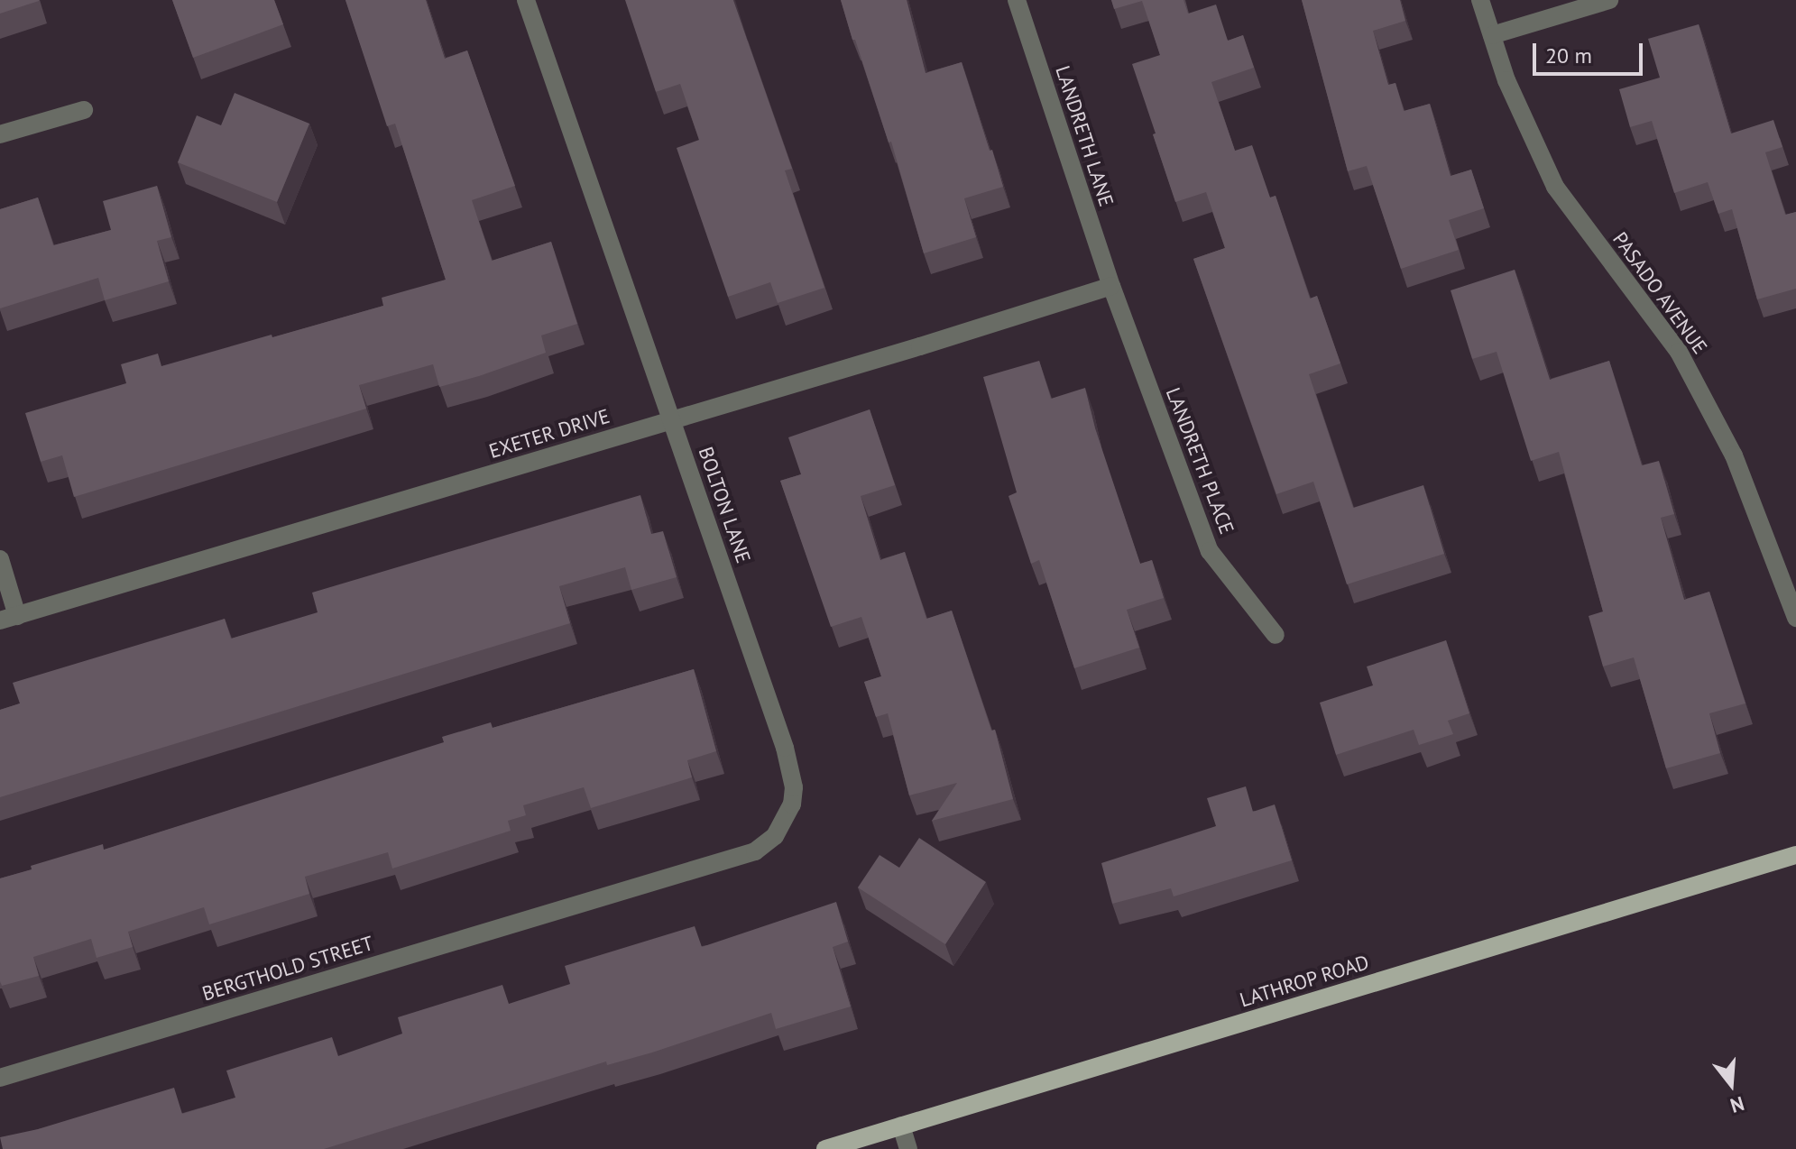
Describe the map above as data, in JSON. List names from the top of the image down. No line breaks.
{"streets":{"main road":["LATHROP ROAD"],"street":["LANDRETH LANE","PASADO AVENUE","EXETER DRIVE","LANDRETH PLACE","BOLTON LANE","BERGTHOLD STREET"]},"crossings":[["LANDRETH LANE","EXETER DRIVE"],["LANDRETH LANE","LANDRETH PLACE"],["EXETER DRIVE","LANDRETH PLACE"],["EXETER DRIVE","BOLTON LANE"],["BOLTON LANE","BERGTHOLD STREET"]],"scale_bar":"20 m","north":"bottom"}
